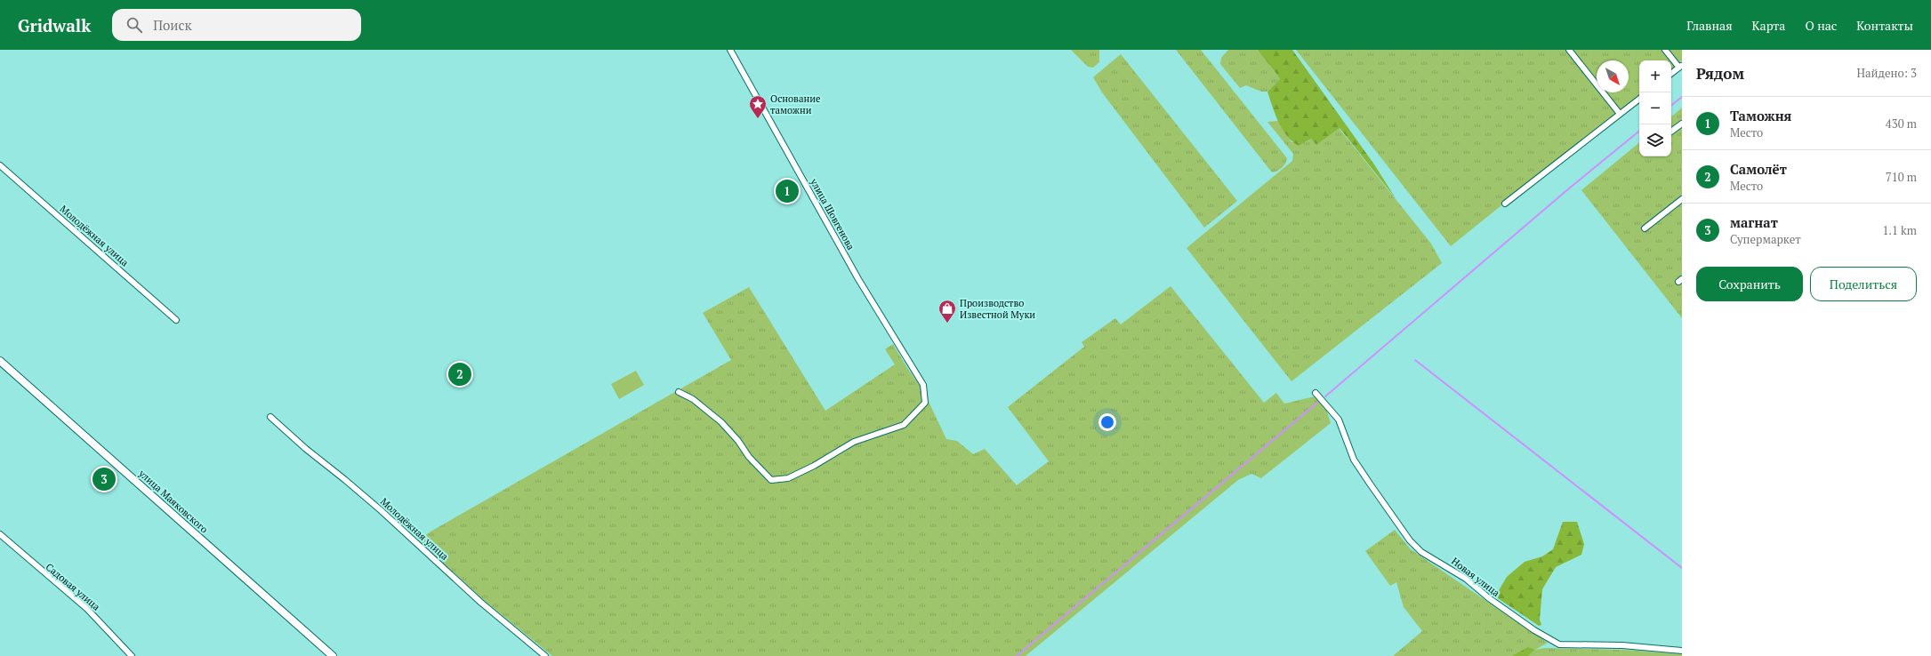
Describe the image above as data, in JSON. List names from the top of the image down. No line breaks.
{"streets":{"street":["улица Шовгенова","Молодёжная улица","улица Маяковского","Новая улица","Садовая улица"]},"places":{"place":["Основание таможни"],"shop":["Производство Известной Муки"]},"north":"bottom right","page":{"header":"Gridwalk","search":"Поиск","nav":["Главная","Карта","О нас","Контакты"],"heading":["Рядом","Найдено: 3"],"map_buttons":["+","−"],"list":[{"mark":"1","name":"Таможня","note":"Место","value":"430 m"},{"mark":"2","name":"Самолёт","note":"Место","value":"710 m"},{"mark":"3","name":"магнат","note":"Супермаркет","value":"1.1 km"}],"pins":["1","2","3"],"buttons":["Сохранить","Поделиться"]}}
